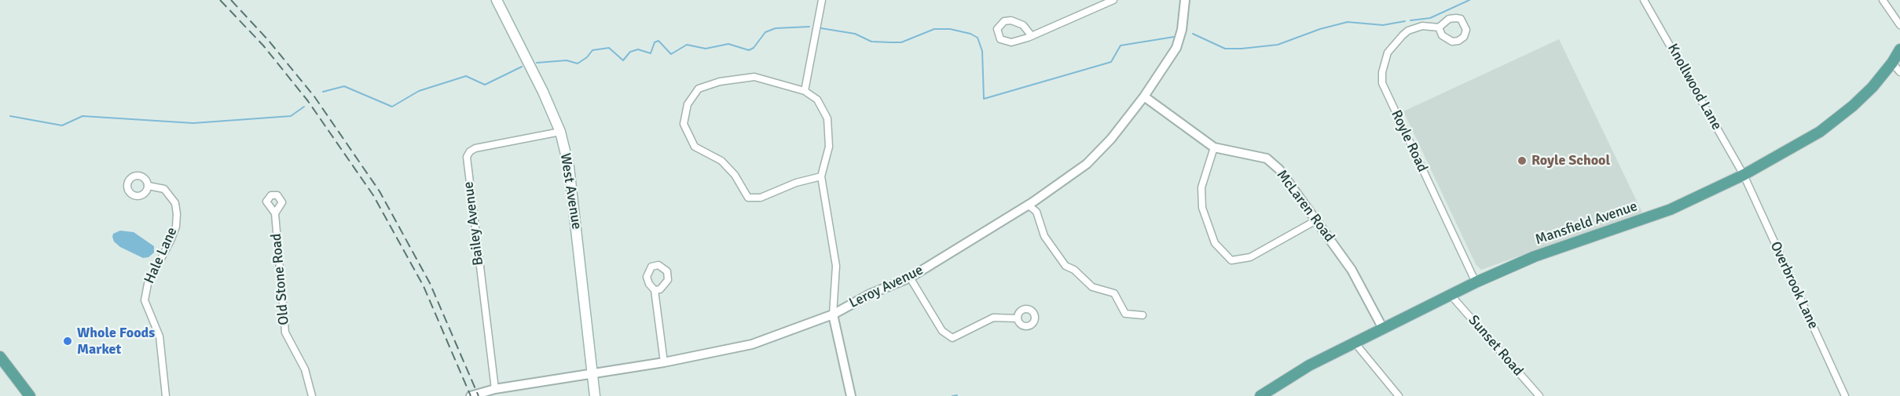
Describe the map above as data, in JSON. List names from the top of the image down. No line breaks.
{"streets":{"main road":["West Avenue","Mansfield Avenue"],"street":["Knollwood Lane","Royle Road","McLaren Road","Bailey Avenue","Hale Lane","Old Stone Road","Overbrook Lane","Leroy Avenue","Sunset Road"]},"crossings":[["Knollwood Lane","Mansfield Avenue"],["Knollwood Lane","Overbrook Lane"],["Royle Road","Mansfield Avenue"],["West Avenue","Bailey Avenue"],["West Avenue","Leroy Avenue"],["McLaren Road","Mansfield Avenue"],["McLaren Road","Leroy Avenue"],["Bailey Avenue","Leroy Avenue"],["Mansfield Avenue","Overbrook Lane"],["Mansfield Avenue","Sunset Road"]],"places":["Royle School","Whole Foods Market"]}
